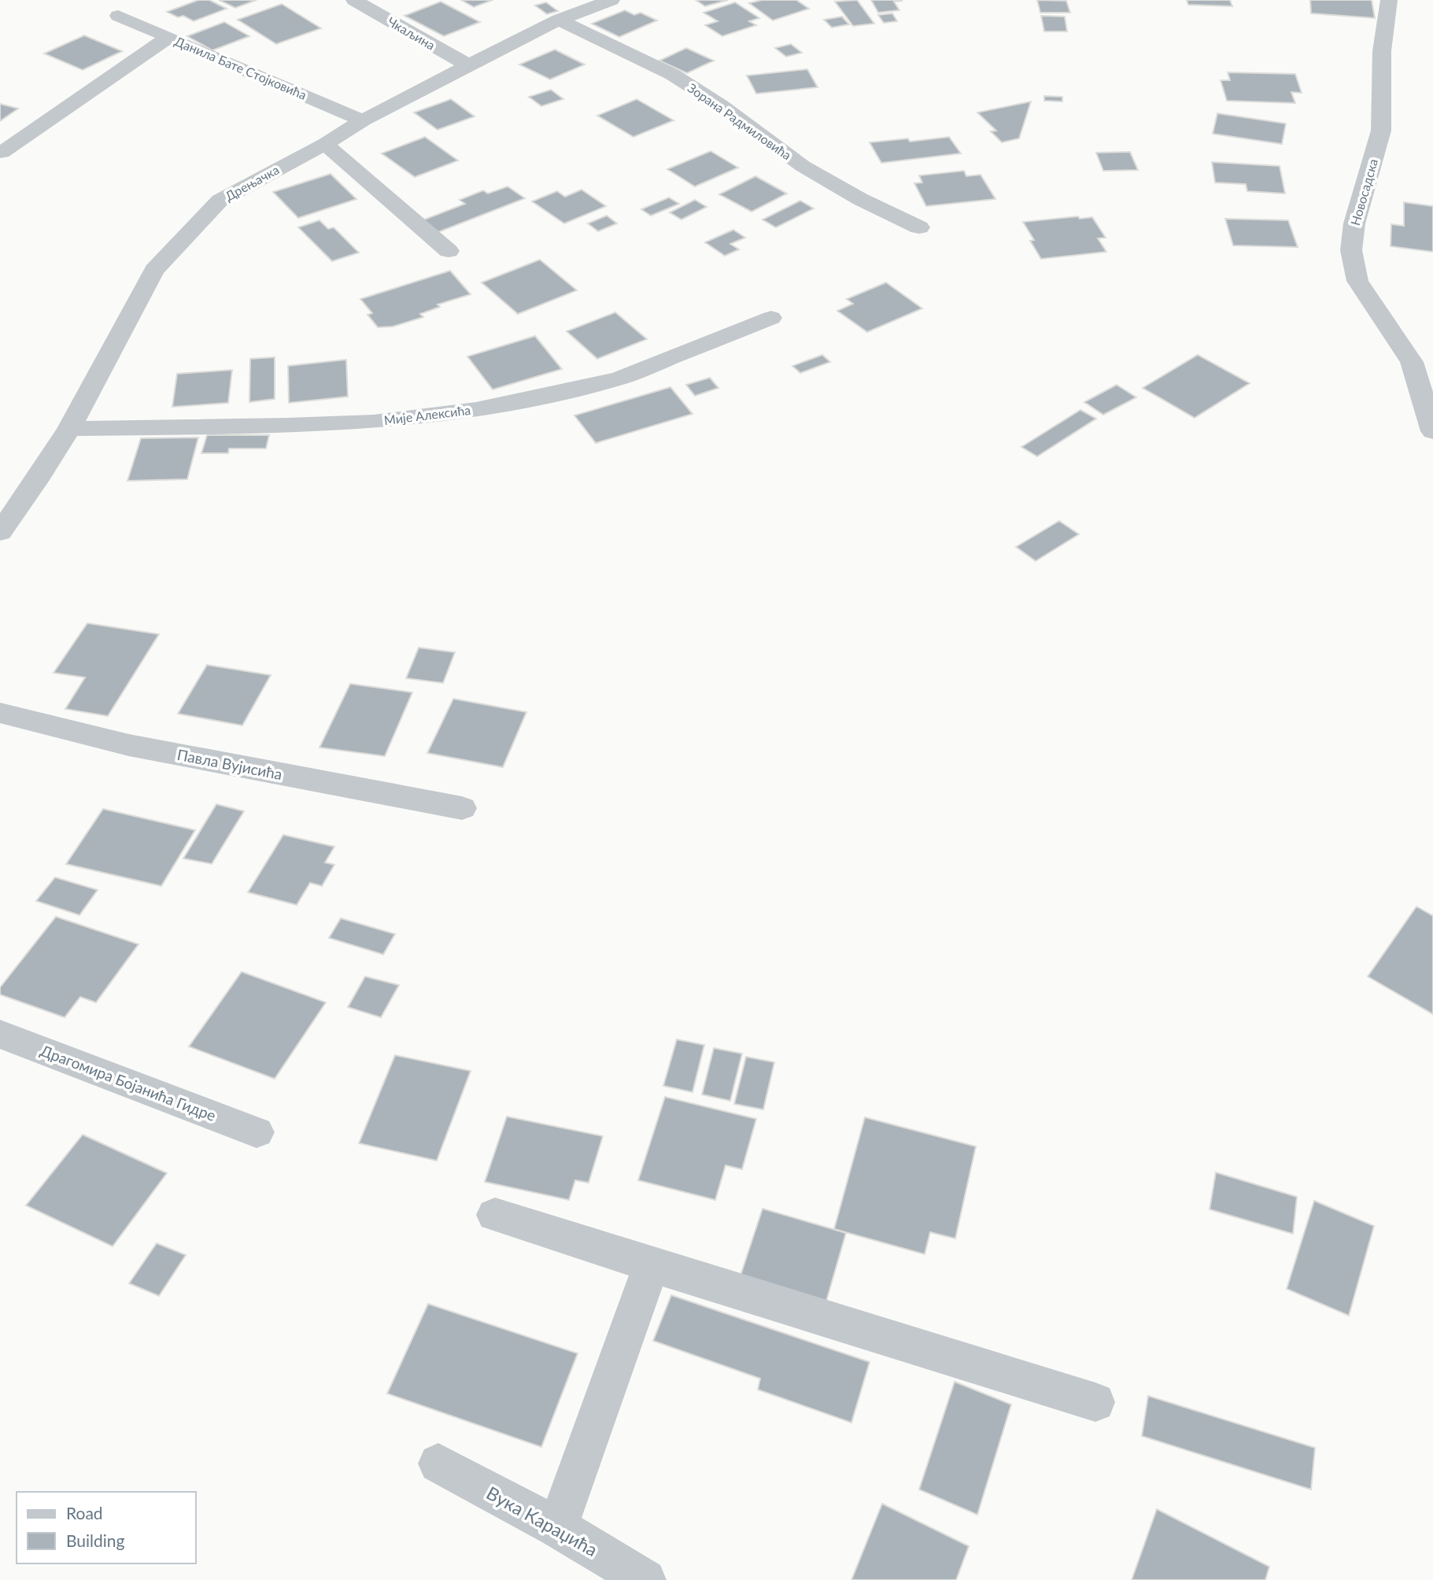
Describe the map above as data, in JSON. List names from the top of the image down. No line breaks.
{"streets":{"street":["Чкаљина","Данила Бате Стојковића","Зорана Радмиловића","Дрењачка","Новосадска","Мије Алексића","Павла Вујисића","Драгомира Бојанића Гидре","Вука Караџића"]},"crossings":[["Чкаљина","Дрењачка"],["Данила Бате Стојковића","Дрењачка"],["Зорана Радмиловића","Дрењачка"],["Дрењачка","Мије Алексића"]],"legend":["Road","Building"]}
